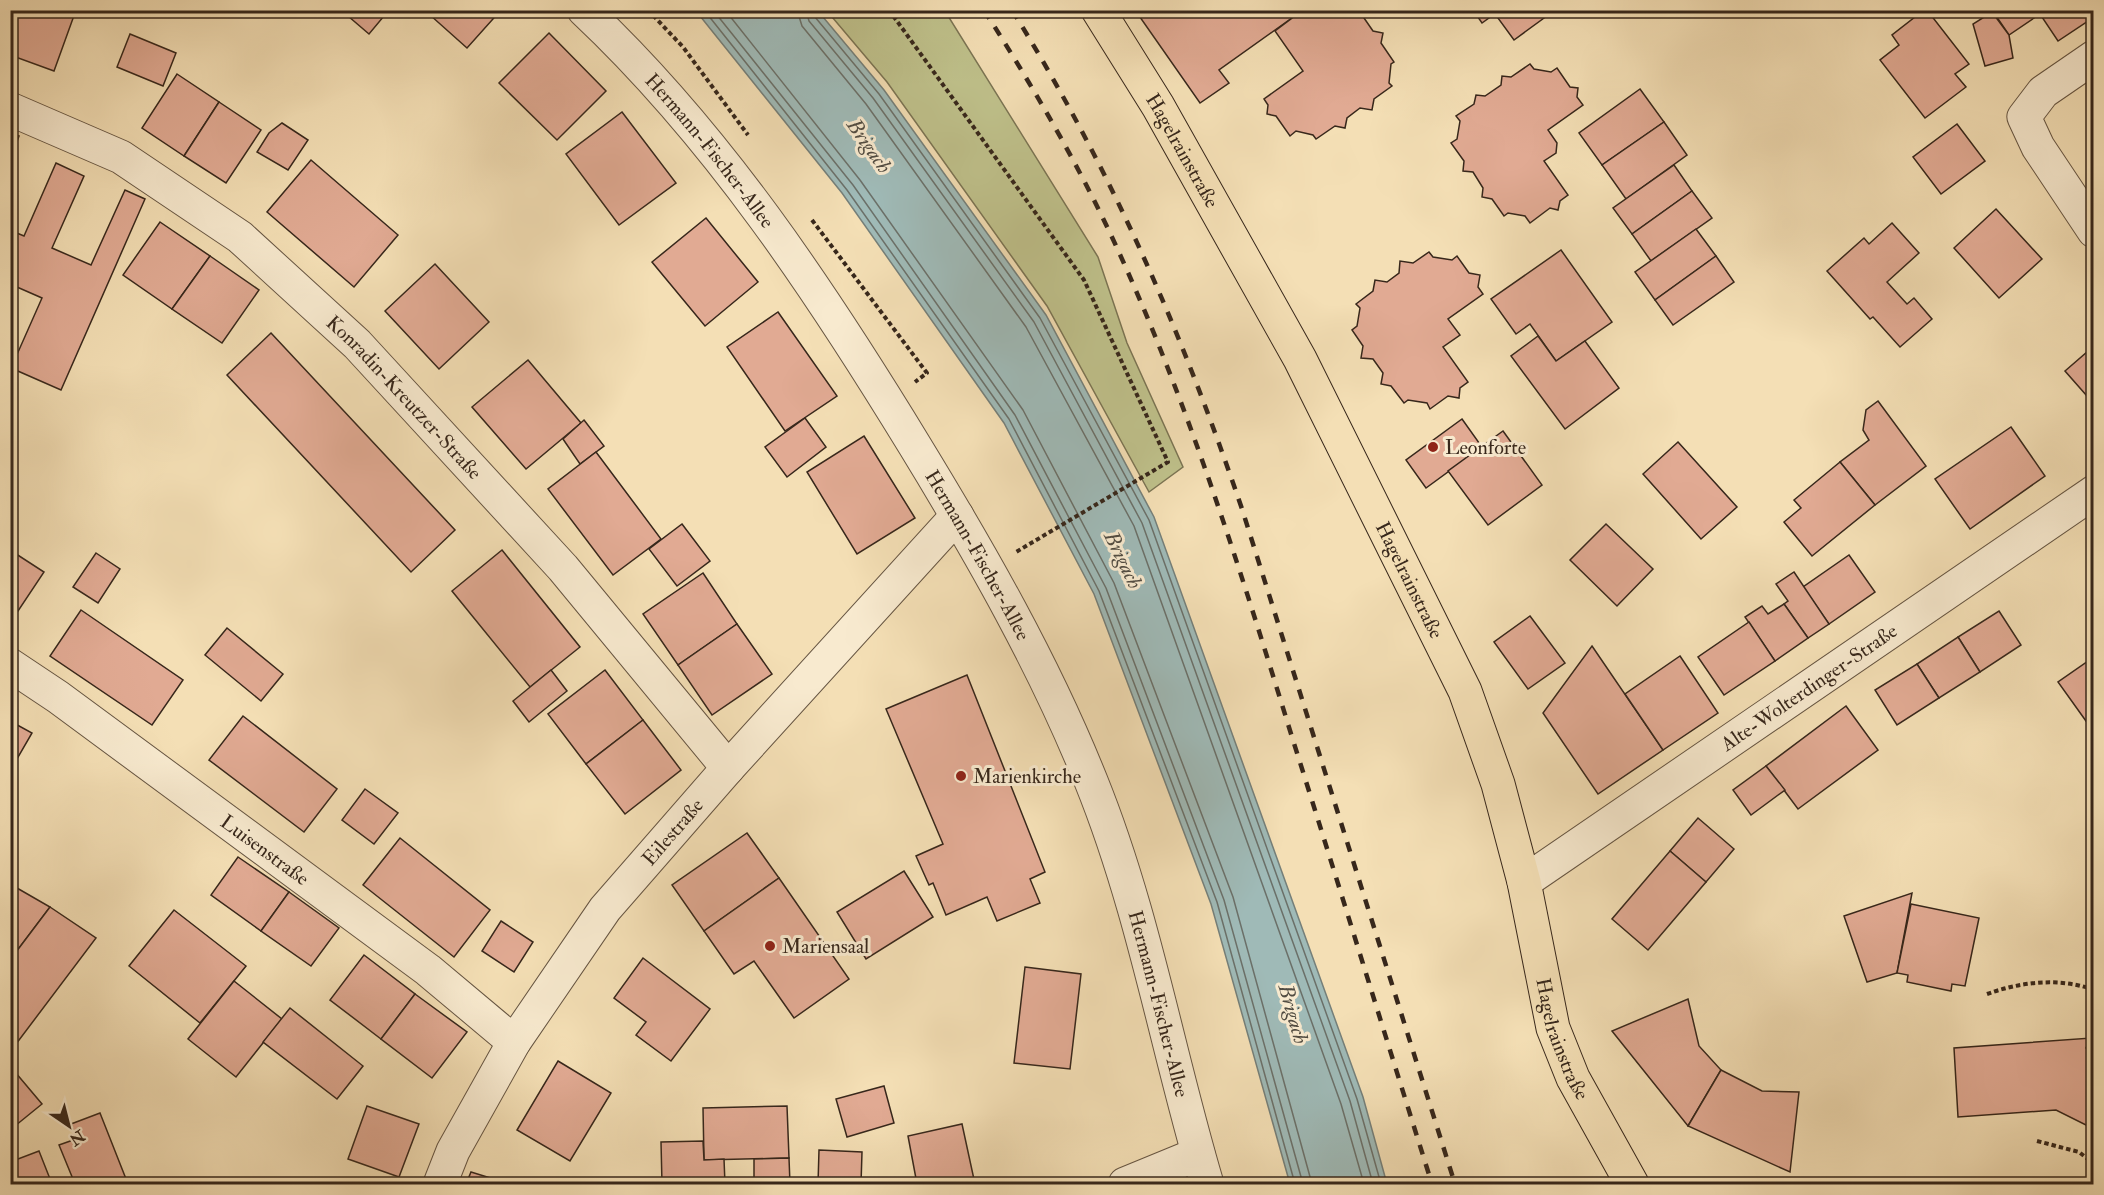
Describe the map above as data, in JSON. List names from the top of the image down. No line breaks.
{"streets":{"main road":["Hagelrainstraße"],"street":["Hermann-Fischer-Allee","Konradin-Kreutzer-Straße","Alte-Wolterdinger-Straße","Eilestraße","Luisenstraße"]},"crossings":[["Hagelrainstraße","Alte-Wolterdinger-Straße"],["Hermann-Fischer-Allee","Eilestraße"],["Konradin-Kreutzer-Straße","Eilestraße"],["Eilestraße","Luisenstraße"]],"water":["Brigach"],"places":["Leonforte","Marienkirche","Mariensaal"],"north":"bottom right"}
